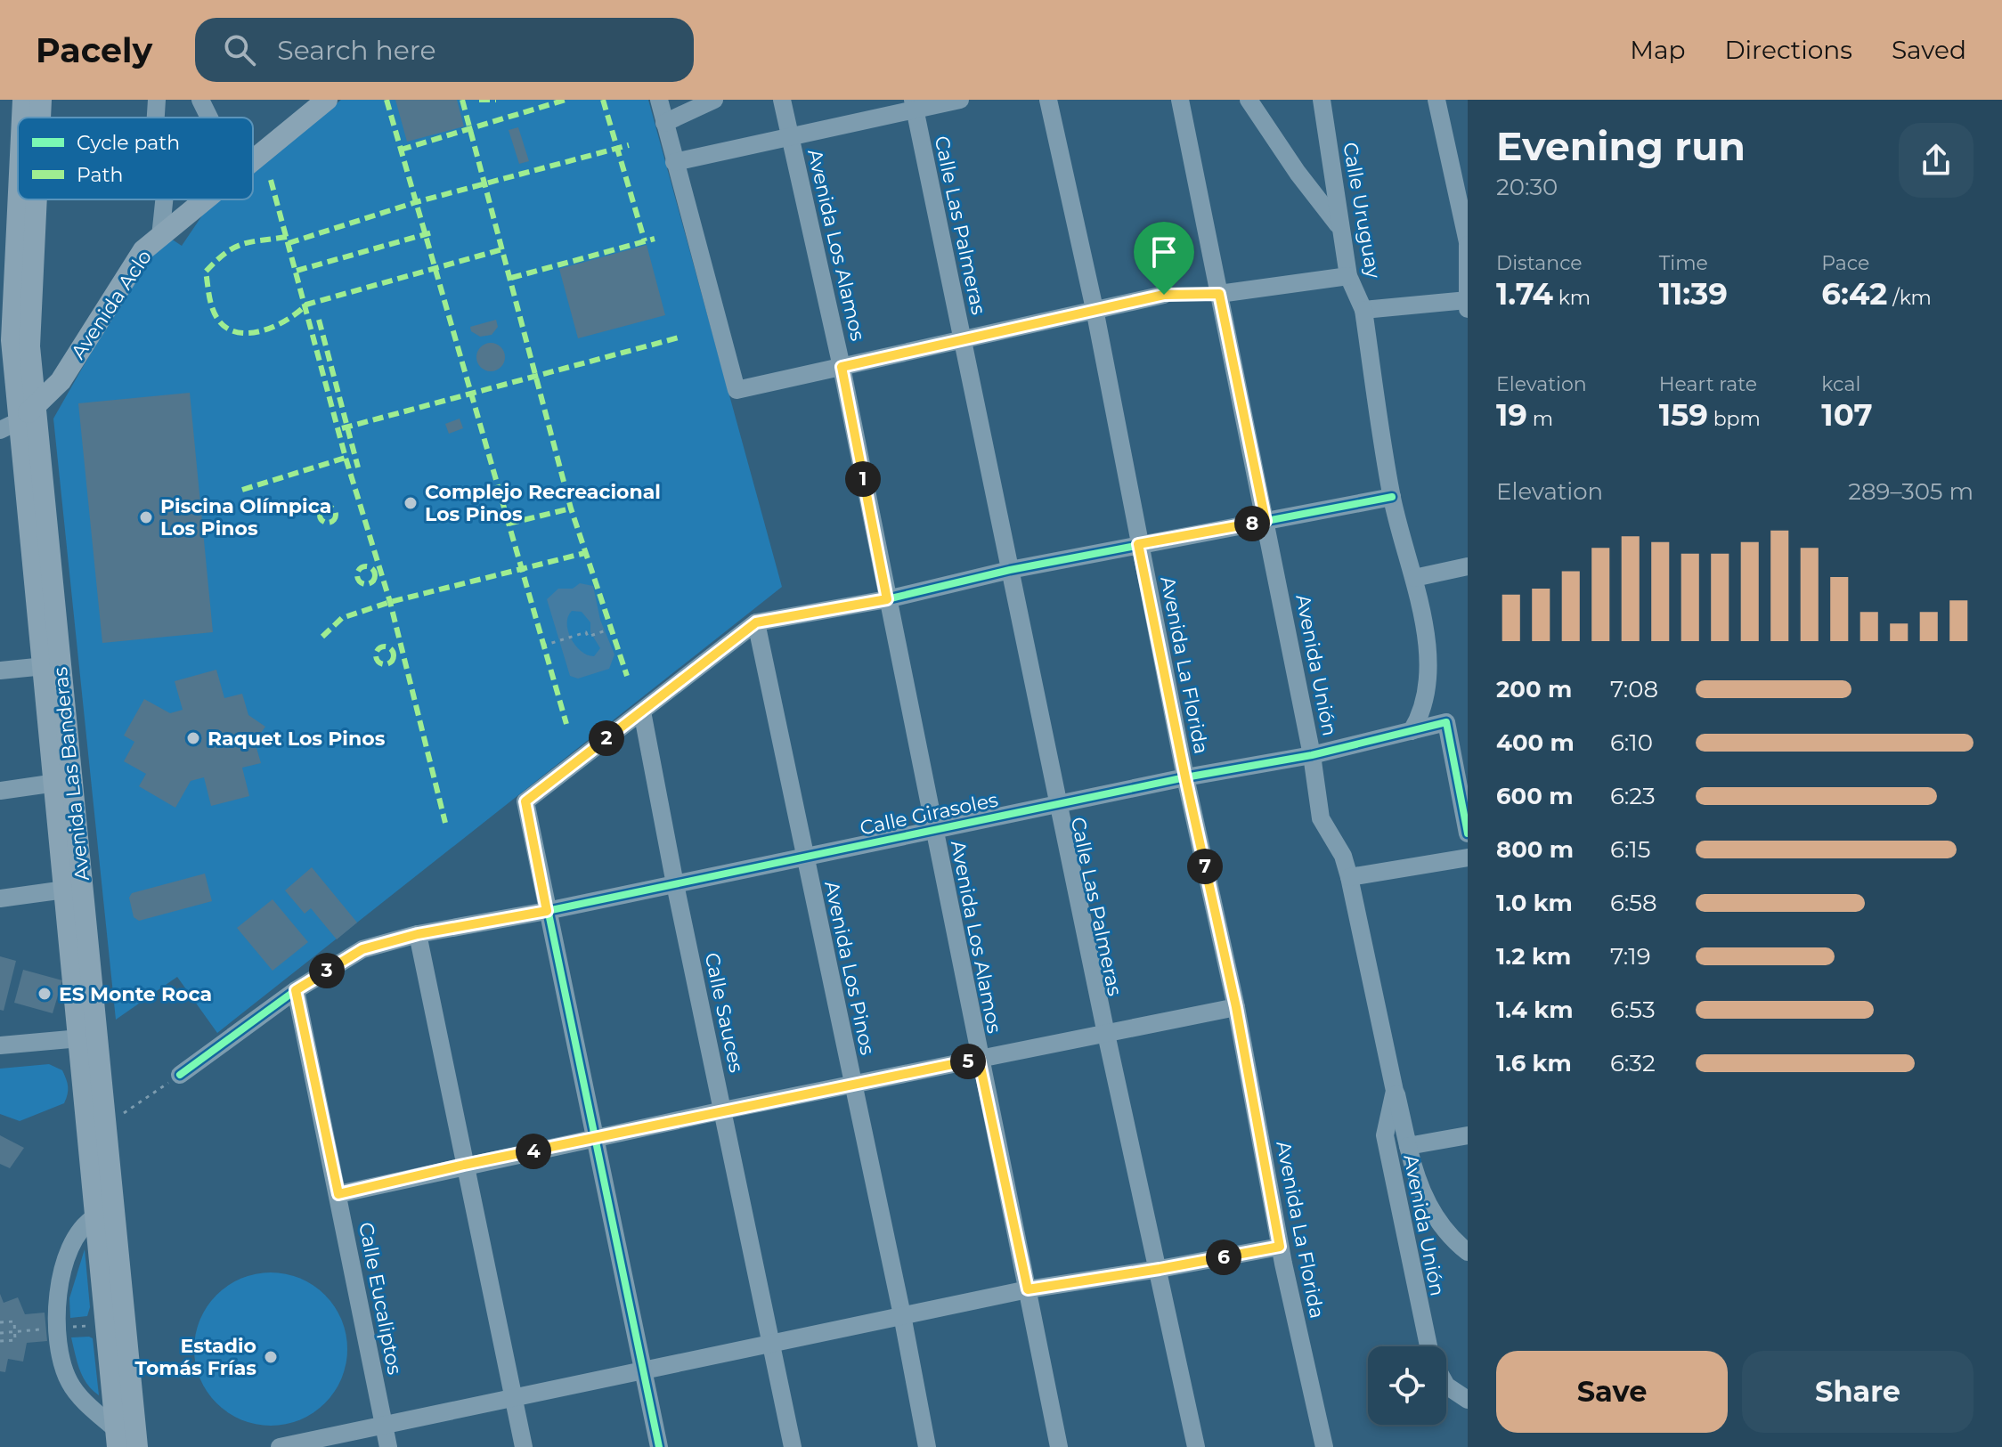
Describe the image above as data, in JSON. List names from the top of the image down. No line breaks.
{"streets":{"main road":["Avenida Aclo","Avenida Las Banderas"],"street":["Calle Uruguay","Calle Las Palmeras","Avenida Los Alamos","Avenida La Florida","Avenida Unión","Calle Girasoles","Avenida Los Pinos","Calle Sauces","Calle Eucaliptos"]},"crossings":[["Calle Uruguay","Calle Girasoles"],["Calle Las Palmeras","Calle Girasoles"],["Avenida Los Alamos","Calle Girasoles"],["Avenida Aclo","Avenida Las Banderas"],["Avenida La Florida","Calle Girasoles"],["Avenida Unión","Calle Girasoles"],["Calle Girasoles","Avenida Los Pinos"],["Calle Girasoles","Calle Sauces"],["Calle Girasoles","Calle Eucaliptos"]],"places":["Complejo Recreacional Los Pinos","Piscina Olímpica Los Pinos","Raquet Los Pinos","ES Monte Roca","Estadio Tomás Frías"],"legend":["Cycle path","Path"],"page":{"header":"Pacely","search":"Search here","nav":["Map","Directions","Saved"],"heading":["Evening run","20:30"],"stats":[["Distance","1.74 km"],["Time","11:39"],["Pace","6:42 /km"],["Elevation","19 m"],["Heart rate","159 bpm"],["kcal","107"]],"pins":["1","8","2","7","3","5","4","6"],"chart":["Elevation","289–305 m"],"list":[{"name":"200 m","note":"7:08"},{"name":"400 m","note":"6:10"},{"name":"600 m","note":"6:23"},{"name":"800 m","note":"6:15"},{"name":"1.0 km","note":"6:58"},{"name":"1.2 km","note":"7:19"},{"name":"1.4 km","note":"6:53"},{"name":"1.6 km","note":"6:32"}],"buttons":["Save","Share"]}}
